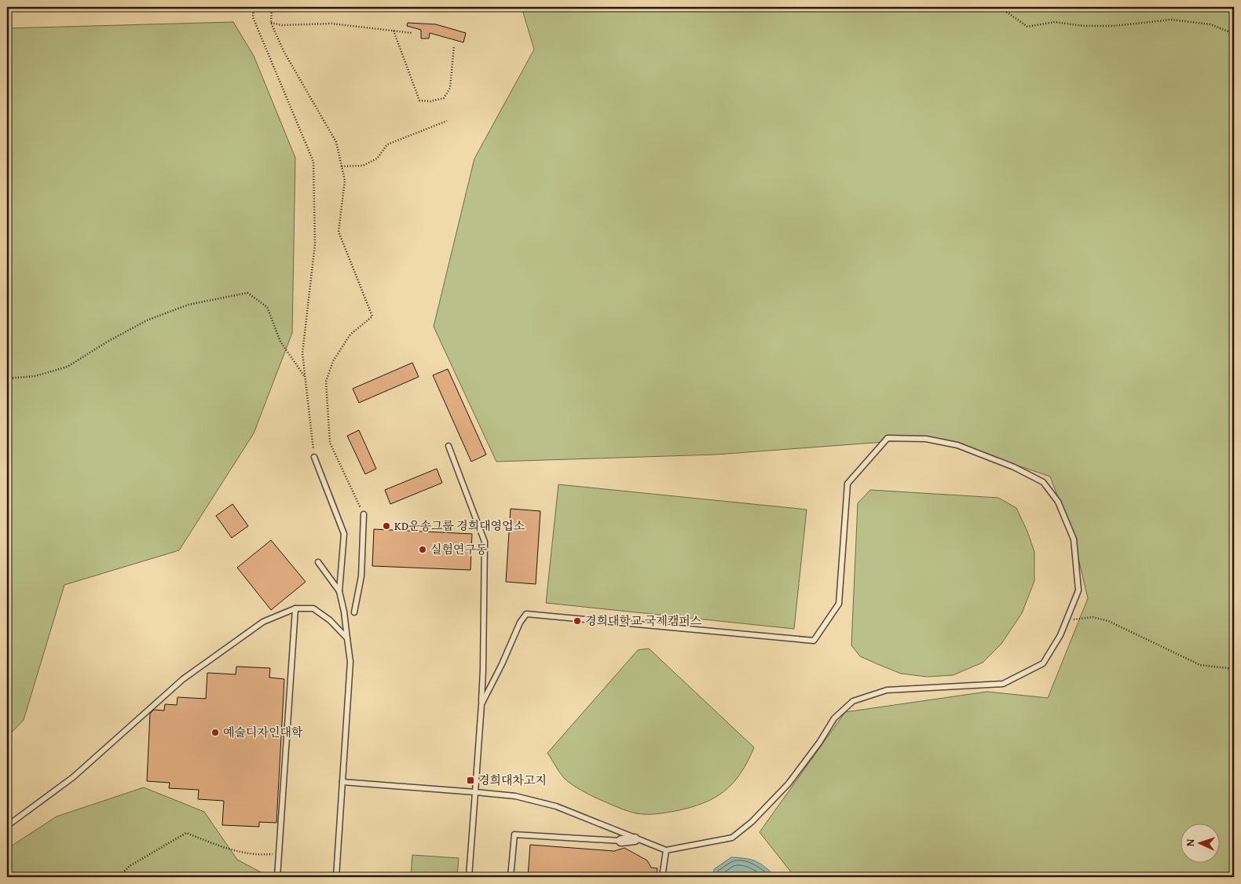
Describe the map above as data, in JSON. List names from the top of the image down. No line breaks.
{"places":{"other":["KD운송그룹 경희대영업소","실험연구동","경희대학교 국제캠퍼스","예술디자인대학"],"transit":["경희대차고지"]},"north":"left"}
